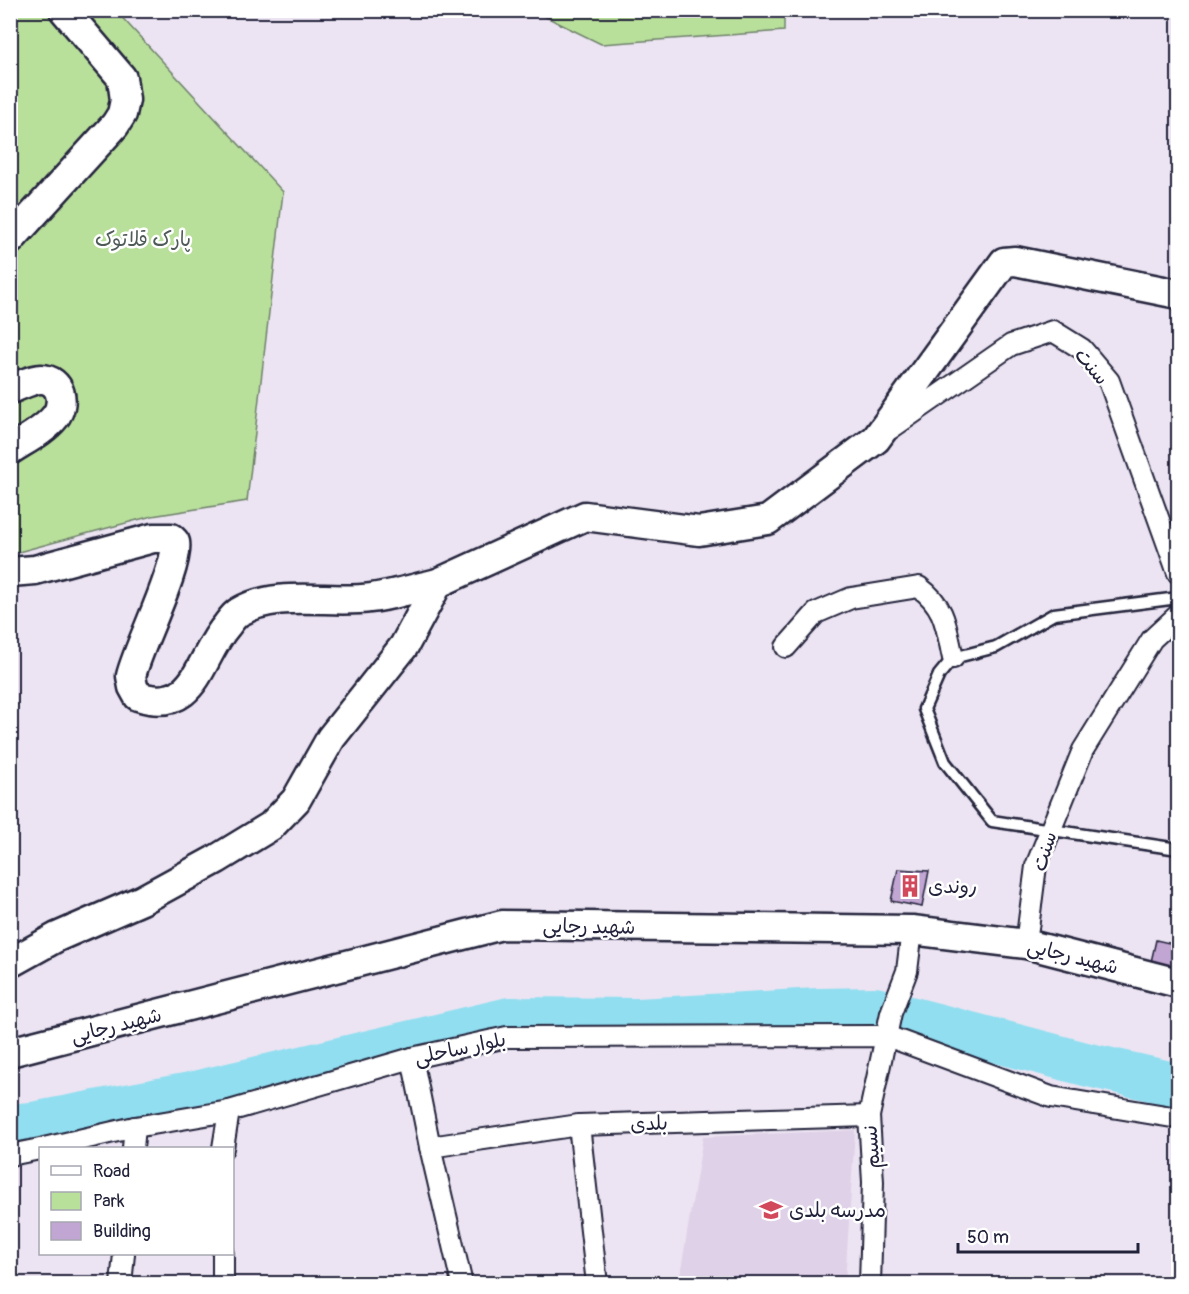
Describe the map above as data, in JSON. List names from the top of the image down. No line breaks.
{"streets":{"street":["سنت","شهید رجایی","بلوار ساحلی","بلدی","نسیم"]},"crossings":[["سنت","شهید رجایی"],["شهید رجایی","نسیم"],["بلوار ساحلی","نسیم"],["بلدی","نسیم"]],"parks":["پارک قلاتوک"],"places":{"building":["روندی"],"school or university":["مدرسه بلدی"]},"legend":["Road","Park","Building"],"scale_bar":"50 m"}
